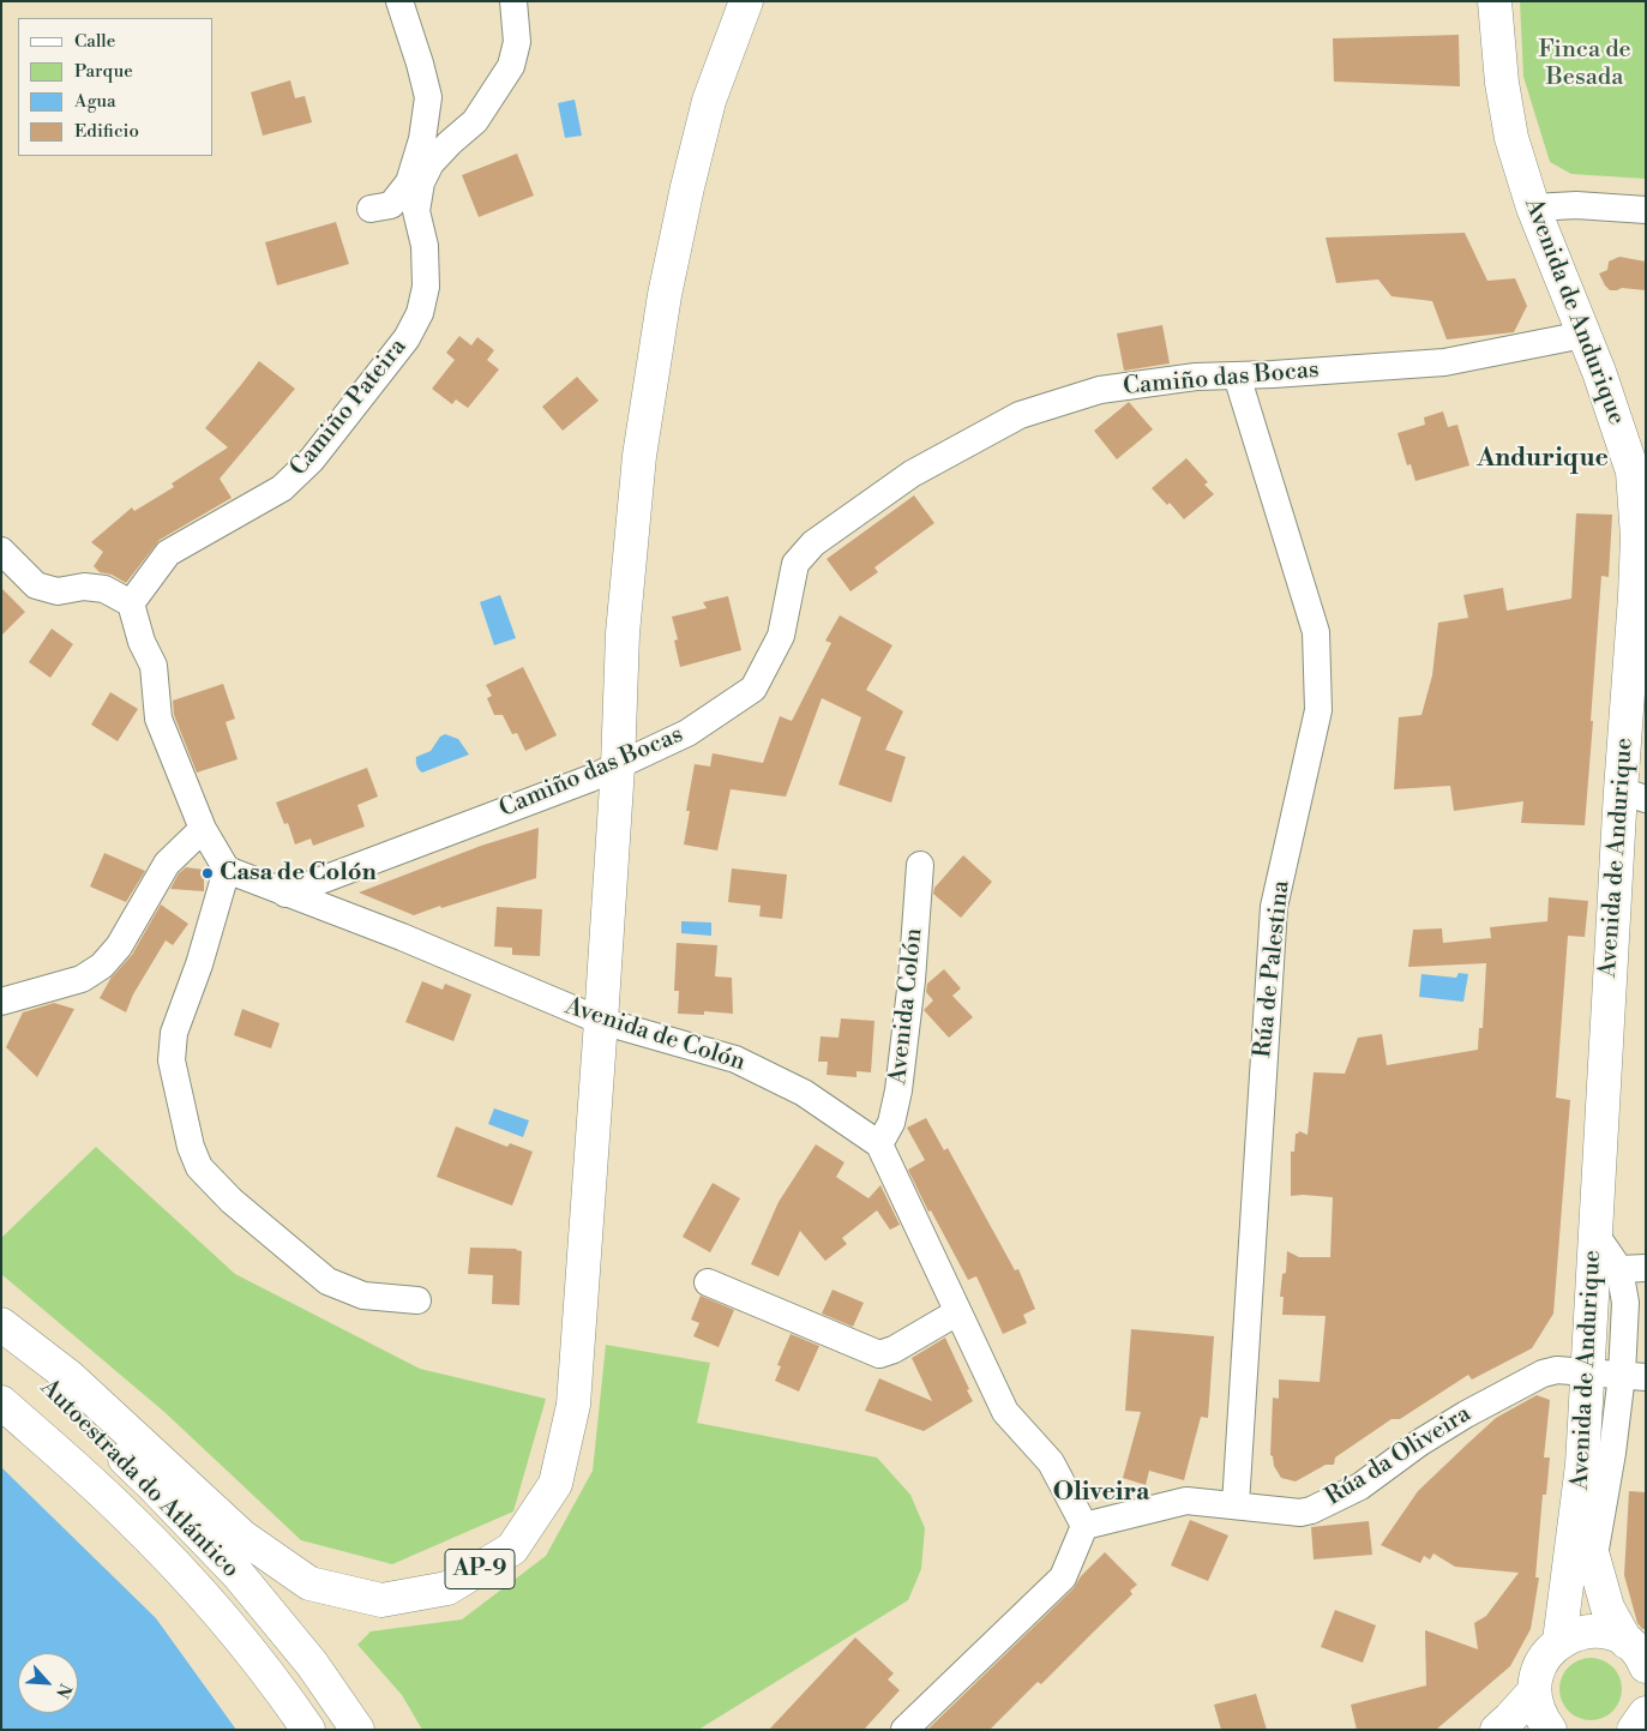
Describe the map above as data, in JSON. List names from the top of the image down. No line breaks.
{"streets":{"main road":["Avenida de Andurique","Autoestrada do Atlántico","AP-9"],"street":["Camiño das Bocas","Camiño Pateira","Rúa de Palestina","Avenida Colón","Avenida de Colón","Rúa da Oliveira"]},"crossings":[["Avenida de Andurique","Camiño das Bocas"],["Avenida de Andurique","Rúa da Oliveira"],["Camiño das Bocas","Rúa de Palestina"],["Camiño das Bocas","Avenida de Colón"],["Rúa de Palestina","Rúa da Oliveira"],["Avenida Colón","Avenida de Colón"],["Avenida de Colón","AP-9"]],"districts":["Andurique","Oliveira"],"parks":["Finca de Besada"],"places":["Casa de Colón"],"legend":["Calle","Parque","Agua","Edificio"],"north":"bottom right"}
